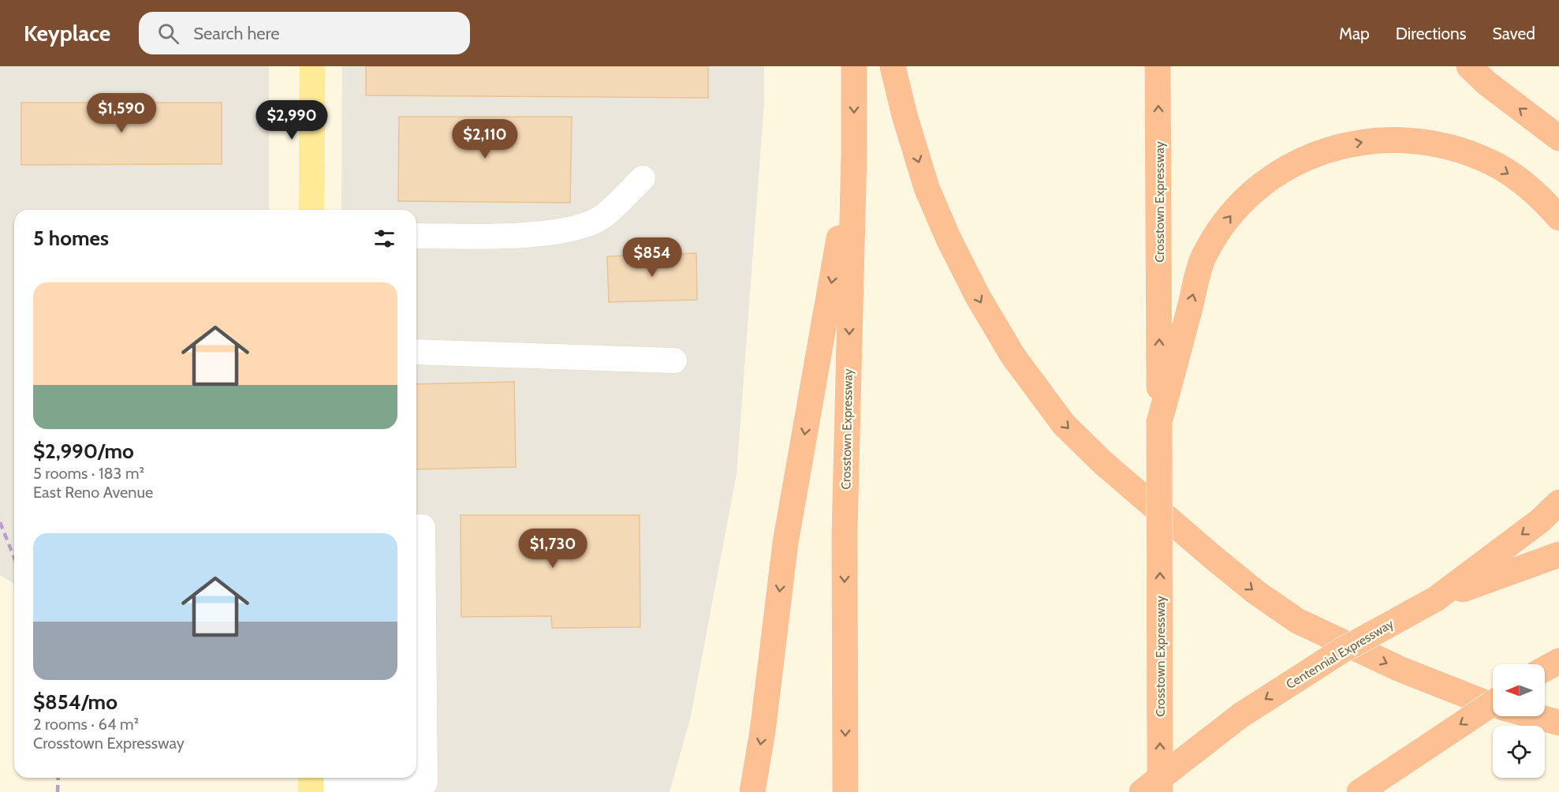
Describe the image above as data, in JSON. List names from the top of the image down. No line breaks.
{"streets":{"highway":["Crosstown Expressway","Centennial Expressway"]},"north":"left","page":{"header":"Keyplace","search":"Search here","nav":["Map","Directions","Saved"],"price":["$1,590","$2,990","$2,110","$854","$1,730"],"heading":"5 homes","list":[{"name":"$2,990/mo","note":"5 rooms · 183 m² · East Reno Avenue"},{"name":"$854/mo","note":"2 rooms · 64 m² · Crosstown Expressway"}]}}
